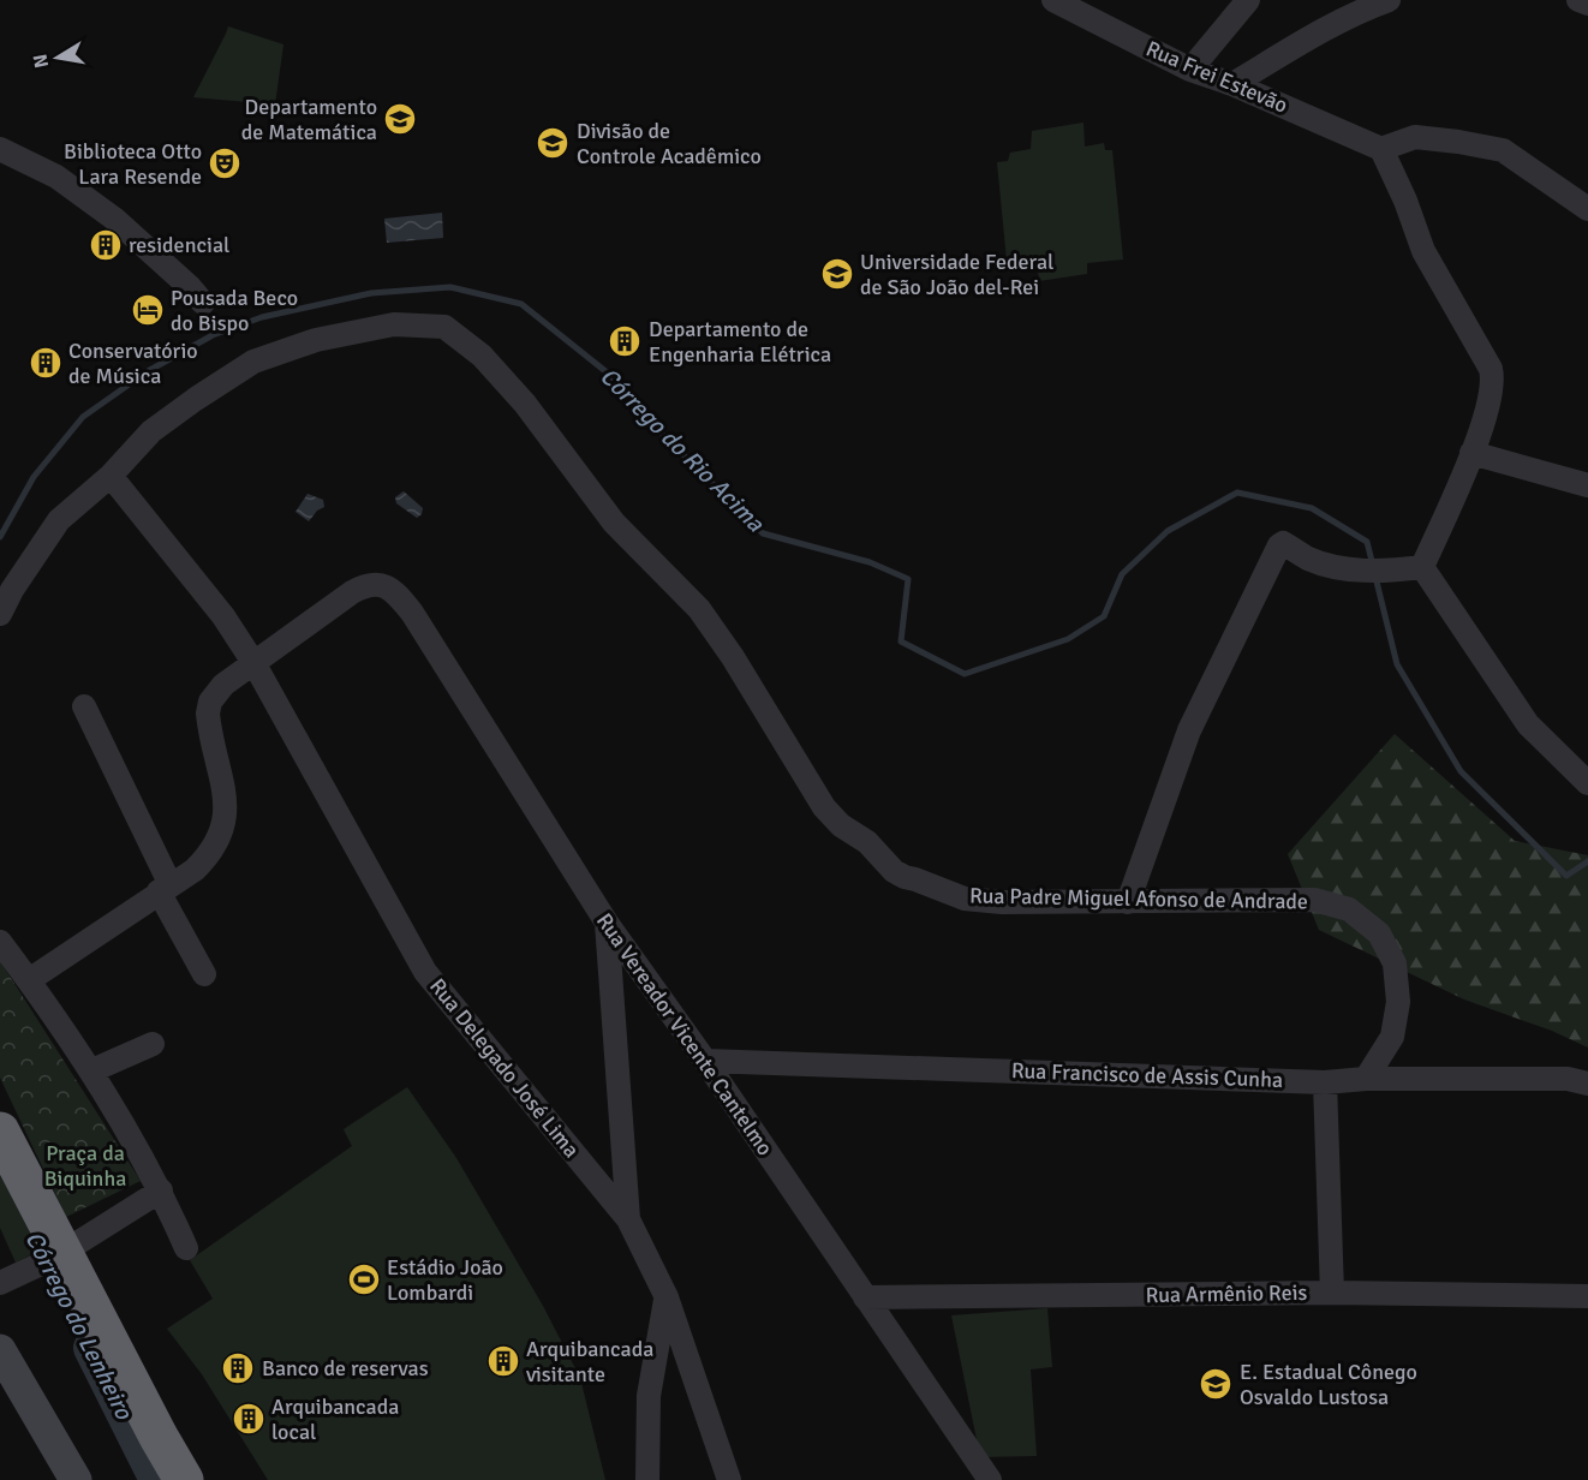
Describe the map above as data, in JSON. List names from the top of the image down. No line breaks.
{"streets":{"street":["Rua Frei Estevão","Rua Padre Miguel Afonso de Andrade","Rua Vereador Vicente Cantelmo","Rua Delegado José Lima","Rua Francisco de Assis Cunha","Rua Armênio Reis"]},"crossings":[["Rua Padre Miguel Afonso de Andrade","Rua Delegado José Lima"],["Rua Padre Miguel Afonso de Andrade","Rua Francisco de Assis Cunha"],["Rua Vereador Vicente Cantelmo","Rua Delegado José Lima"],["Rua Vereador Vicente Cantelmo","Rua Francisco de Assis Cunha"],["Rua Vereador Vicente Cantelmo","Rua Armênio Reis"]],"water":["Córrego do Rio Acima","Córrego do Lenheiro"],"parks":["Praça da Biquinha"],"places":{"school or university":["Departamento de Matemática","Divisão de Controle Acadêmico","Universidade Federal de São João del-Rei","E. Estadual Cônego Osvaldo Lustosa"],"theatre":["Biblioteca Otto Lara Resende"],"building":["residencial","Departamento de Engenharia Elétrica","Conservatório de Música","Arquibancada visitante","Banco de reservas","Arquibancada local"],"hotel":["Pousada Beco do Bispo"],"sports":["Estádio João Lombardi"]},"north":"left"}
